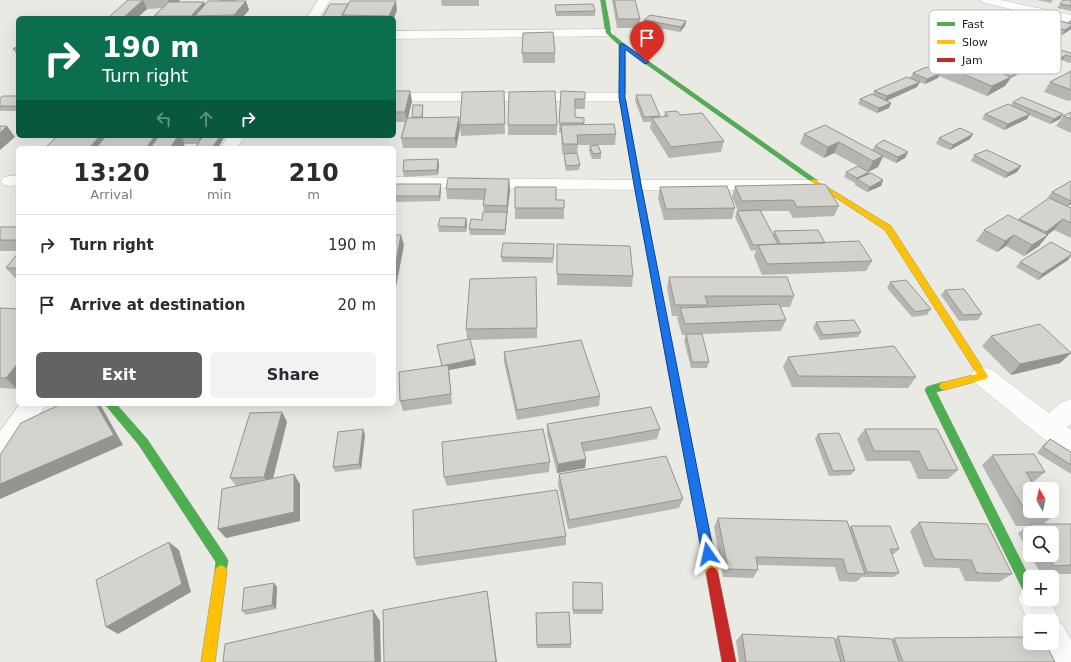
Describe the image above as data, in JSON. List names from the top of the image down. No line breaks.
{"legend":["Fast","Slow","Jam"],"north":"top","page":{"turn":["190 m","Turn right"],"eta":["13:20","Arrival","1","min","210","m"],"list":[{"name":"Turn right","value":"190 m"},{"name":"Arrive at destination","value":"20 m"}],"buttons":["Exit","Share"],"map_buttons":["+","−"]}}
